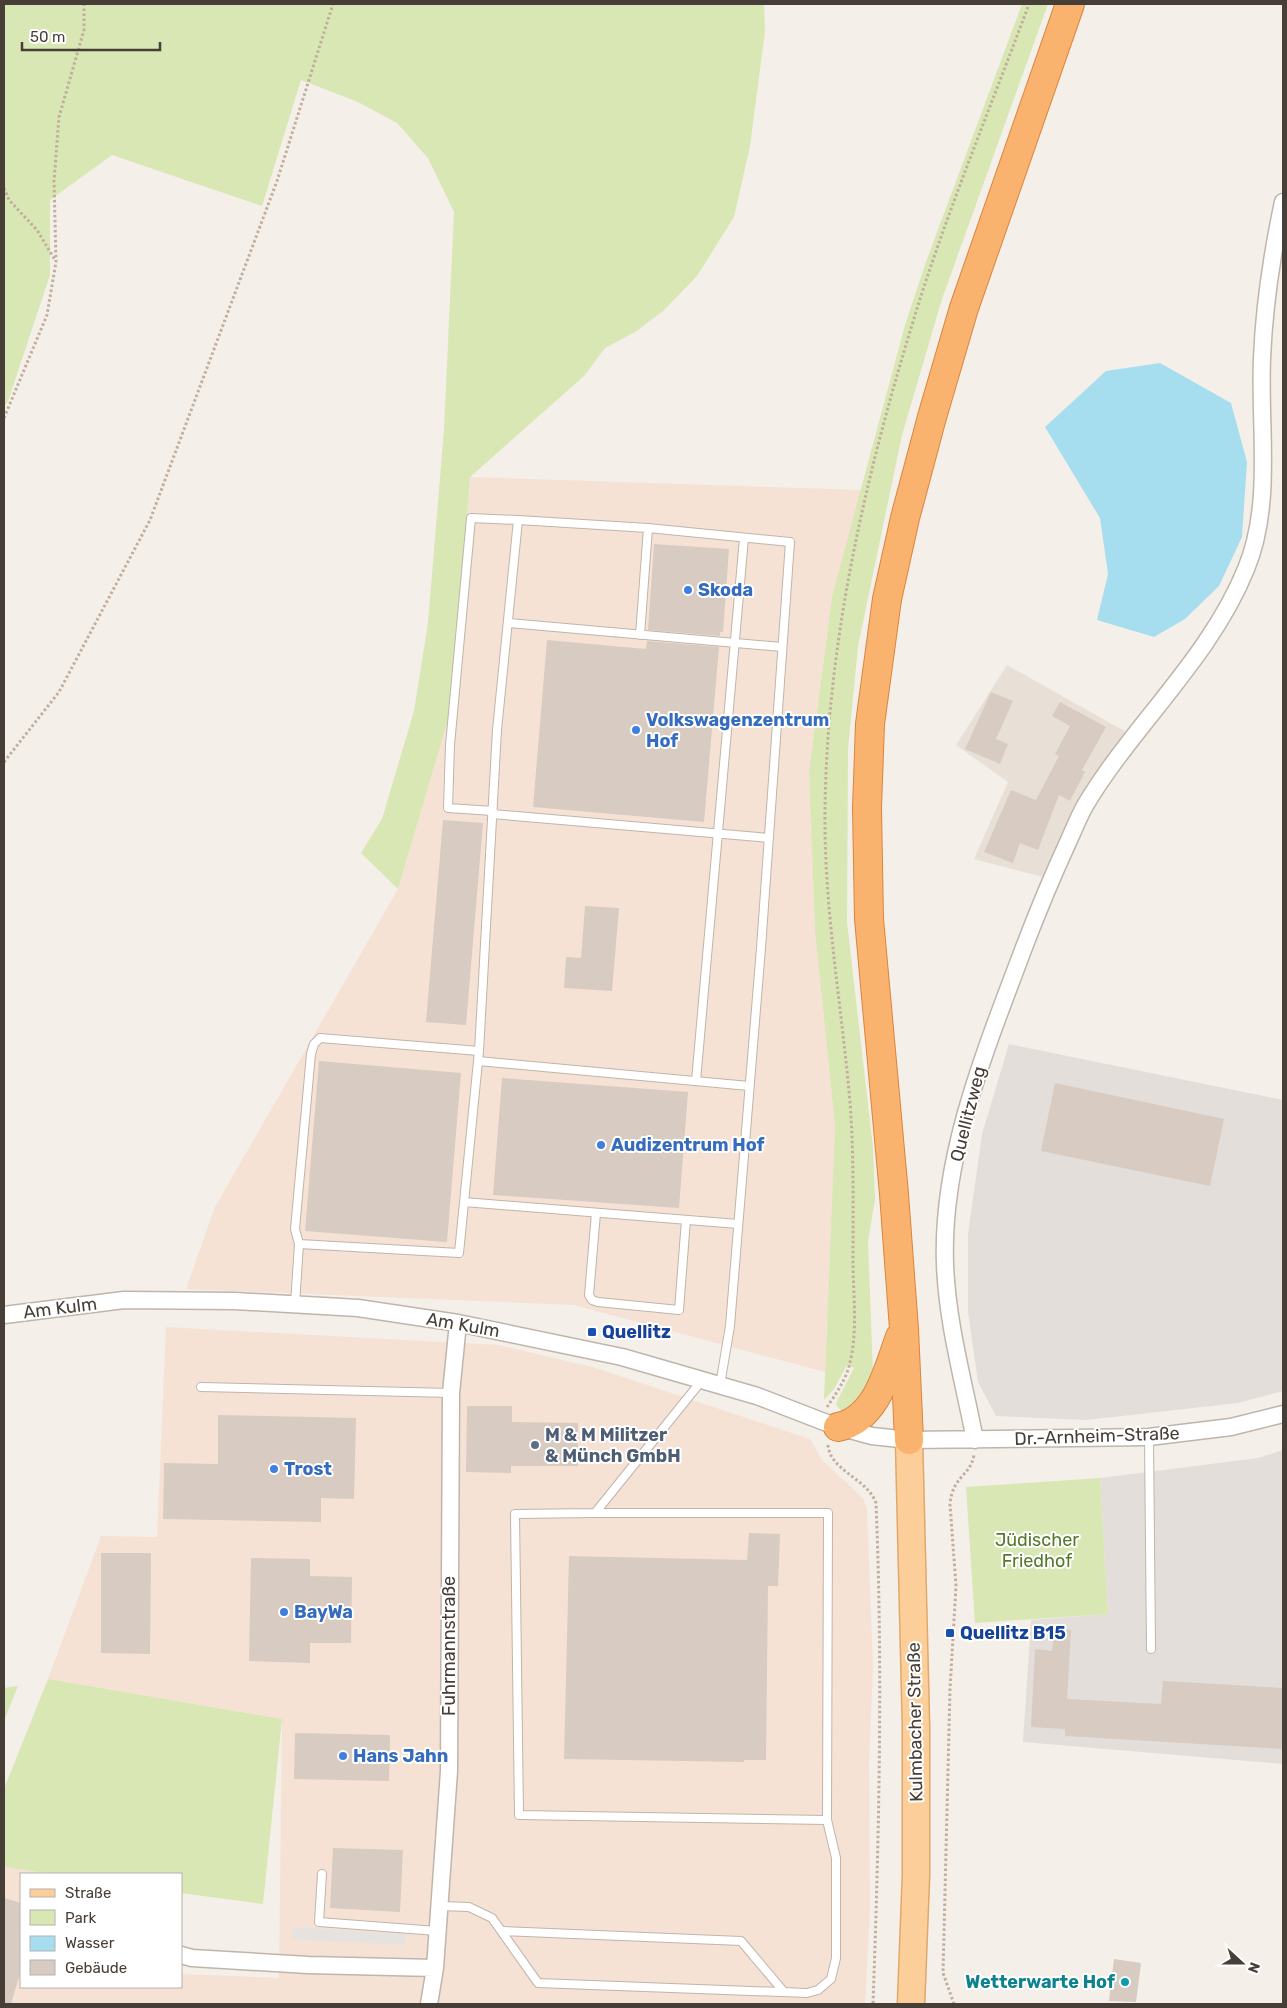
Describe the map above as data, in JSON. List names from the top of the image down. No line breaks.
{"streets":{"main road":["Kulmbacher Straße"],"street":["Quellitzweg","Am Kulm","Dr.-Arnheim-Straße","Fuhrmannstraße"]},"crossings":[["Quellitzweg","Dr.-Arnheim-Straße"],["Am Kulm","Dr.-Arnheim-Straße"],["Am Kulm","Fuhrmannstraße"],["Am Kulm","Kulmbacher Straße"],["Dr.-Arnheim-Straße","Kulmbacher Straße"]],"parks":["Jüdischer Friedhof"],"places":{"other":["Skoda","Volkswagenzentrum Hof","Audizentrum Hof","M & M Militzer & Münch GmbH","Trost","BayWa","Hans Jahn","Wetterwarte Hof"],"transit":["Quellitz","Quellitz B15"]},"legend":["Straße","Park","Wasser","Gebäude"],"scale_bar":"50 m","north":"right"}
